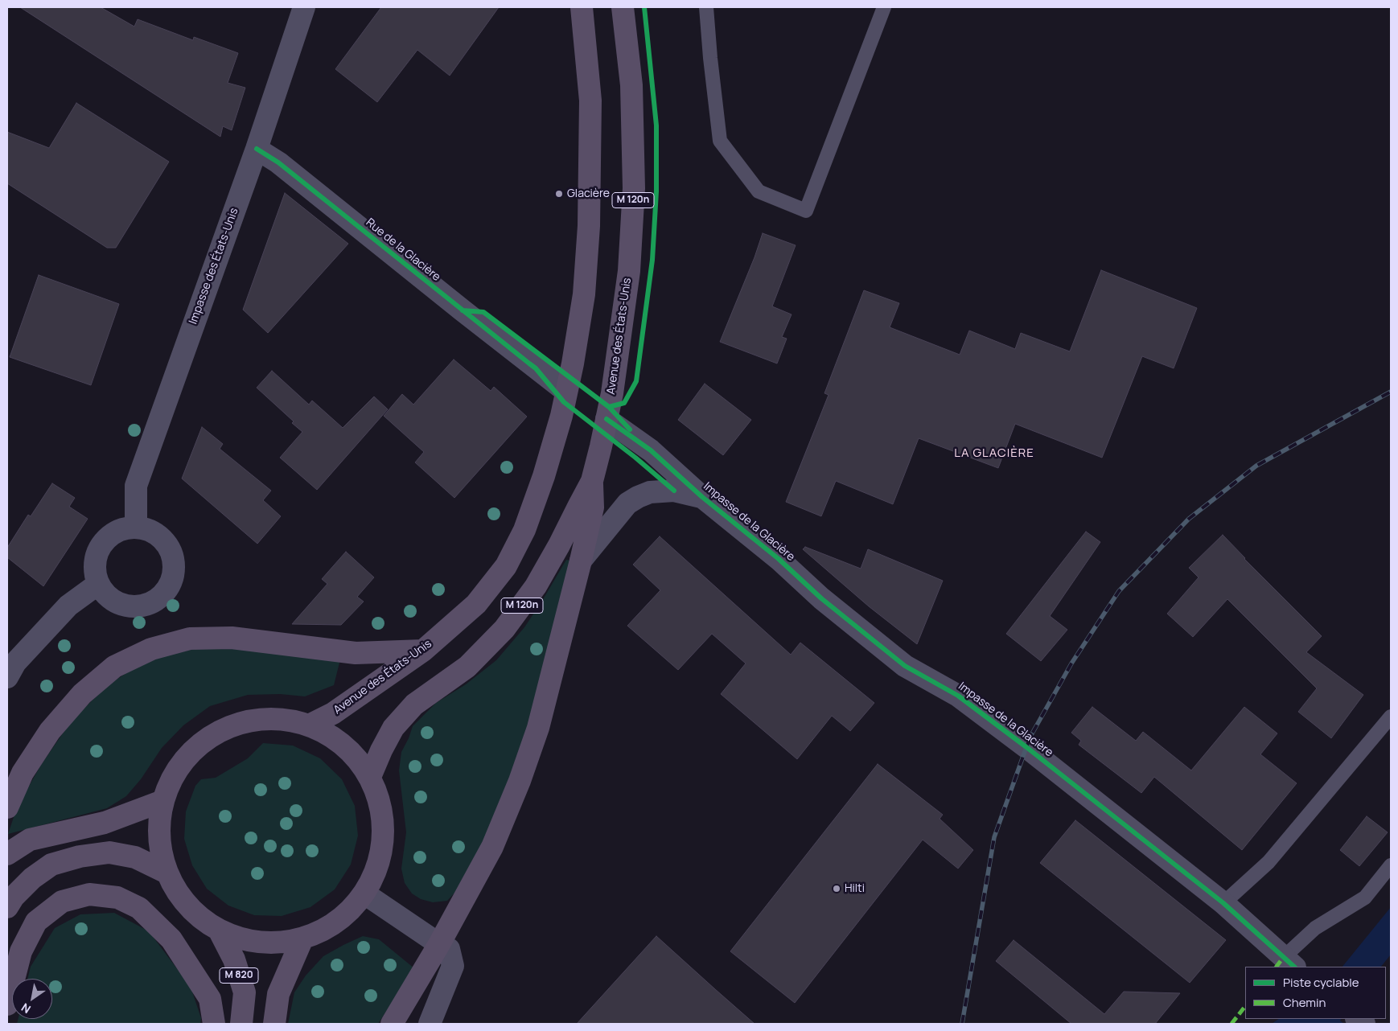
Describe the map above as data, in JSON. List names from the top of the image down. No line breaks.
{"streets":{"main road":["M 120n","Avenue des États-Unis","M 820"],"street":["Rue de la Glacière","Impasse des États-Unis","Impasse de la Glacière"]},"crossings":[["Rue de la Glacière","Impasse des États-Unis"],["Rue de la Glacière","Avenue des États-Unis"],["Avenue des États-Unis","Impasse de la Glacière"]],"districts":["LA GLACIÈRE"],"places":["Glacière","Hilti"],"legend":["Piste cyclable","Chemin"],"north":"bottom left"}
